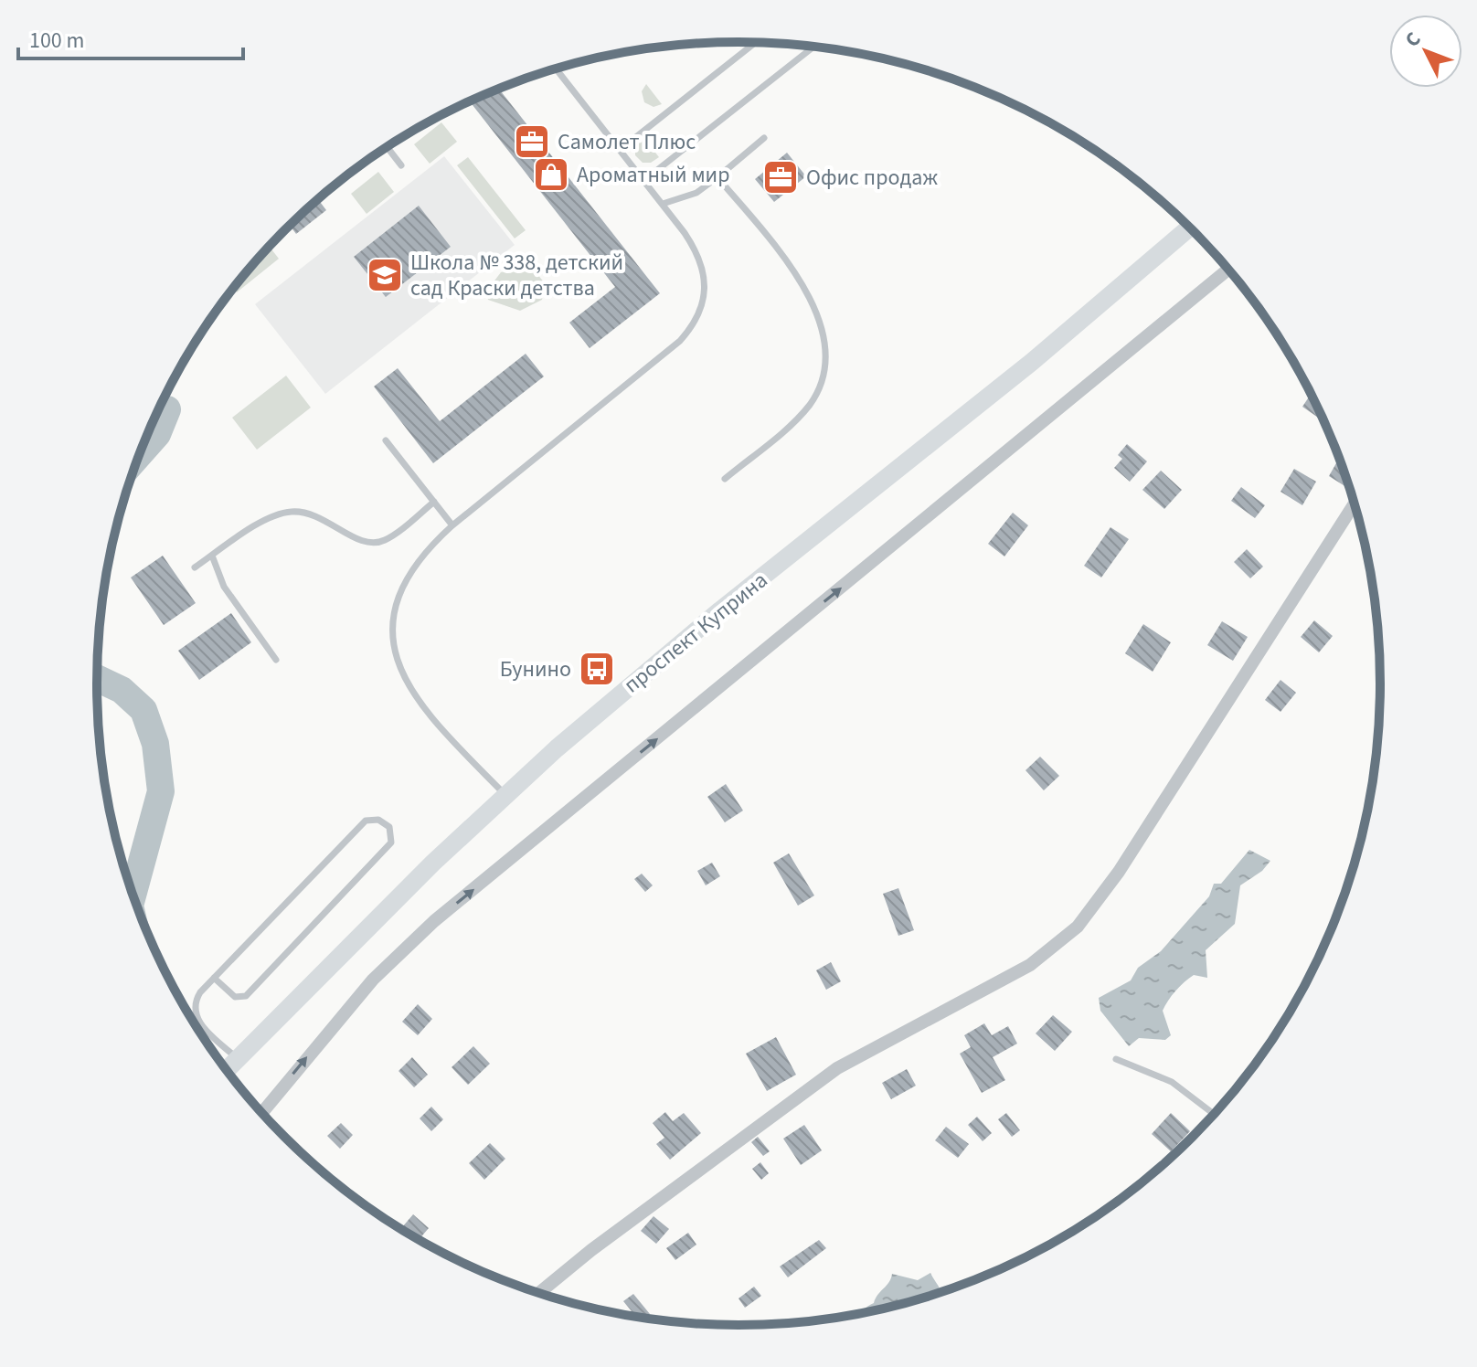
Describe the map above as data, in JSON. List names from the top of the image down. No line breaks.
{"streets":{"main road":["проспект Куприна"]},"places":{"office":["Самолет Плюс","Офис продаж"],"shop":["Ароматный мир"],"school or university":["Школа № 338, детский сад Краски детства"],"bus stop":["Бунино"]},"scale_bar":"100 m","north":"top left"}
